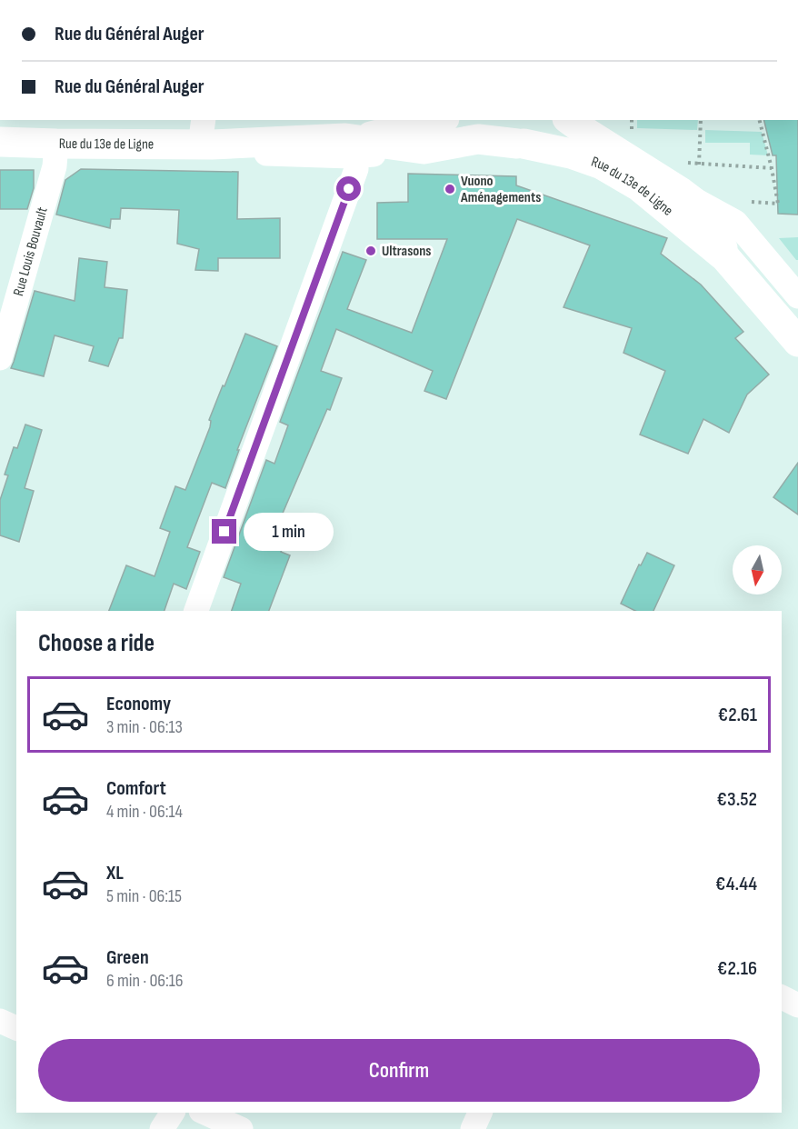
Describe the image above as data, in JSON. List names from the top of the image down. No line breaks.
{"streets":{"main road":["Rue du 13e de Ligne"],"street":["Rue Louis Bouvault"]},"crossings":[["Rue du 13e de Ligne","Rue Louis Bouvault"]],"places":["Vuono Aménagements","Ultrasons"],"north":"bottom","page":{"banner":["Rue du Général Auger","Rue du Général Auger"],"bubble":"1 min","heading":"Choose a ride","list":[{"name":"Economy","note":"3 min · 06:13","value":"€2.61"},{"name":"Comfort","note":"4 min · 06:14","value":"€3.52"},{"name":"XL","note":"5 min · 06:15","value":"€4.44"},{"name":"Green","note":"6 min · 06:16","value":"€2.16"}],"buttons":"Confirm"}}
